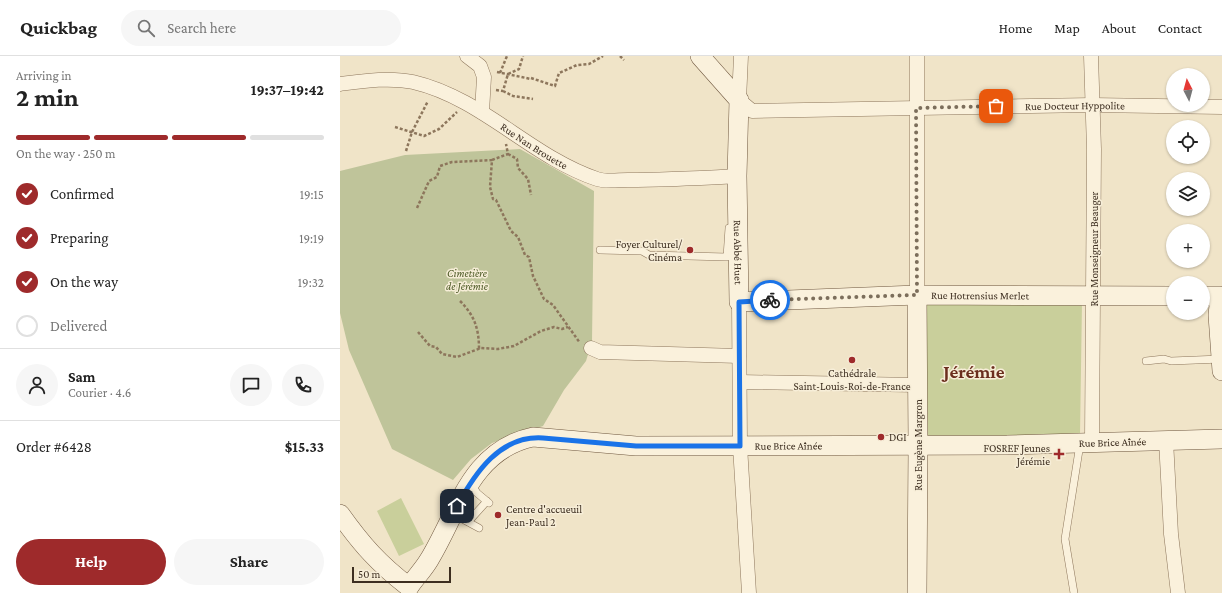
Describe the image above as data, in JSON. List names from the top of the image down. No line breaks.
{"streets":{"street":["Rue Docteur Hyppolite","Rue Nan Brouette","Rue Monseigneur Beauger","Rue Abbé Huet","Rue Hotrensius Merlet","Rue Brice Aînée","Rue Eugène Margron"]},"crossings":[["Rue Docteur Hyppolite","Rue Monseigneur Beauger"],["Rue Docteur Hyppolite","Rue Abbé Huet"],["Rue Docteur Hyppolite","Rue Eugène Margron"],["Rue Nan Brouette","Rue Abbé Huet"],["Rue Monseigneur Beauger","Rue Hotrensius Merlet"],["Rue Monseigneur Beauger","Rue Brice Aînée"],["Rue Abbé Huet","Rue Hotrensius Merlet"],["Rue Abbé Huet","Rue Brice Aînée"],["Rue Hotrensius Merlet","Rue Eugène Margron"],["Rue Brice Aînée","Rue Eugène Margron"]],"districts":["Jérémie"],"parks":["Cimetière de Jérémie"],"places":{"other":["Foyer Culturel/ Cinéma","Cathédrale Saint-Louis-Roi-de-France","DGI","Centre d'accueuil Jean-Paul 2"],"health":["FOSREF Jeunes Jérémie"]},"scale_bar":"50 m","north":"top","page":{"header":"Quickbag","search":"Search here","nav":["Home","Map","About","Contact"],"heading":["2 min","Arriving in","19:37–19:42"],"panel":["Sam","Courier · 4.6","Order #6428","$15.33"],"map_buttons":["+","−"],"bar":"On the way · 250 m","list":[["Confirmed","19:15"],["Preparing","19:19"],["On the way","19:32"],"Delivered"],"buttons":["Help","Share"],"scale":"50 m"}}
